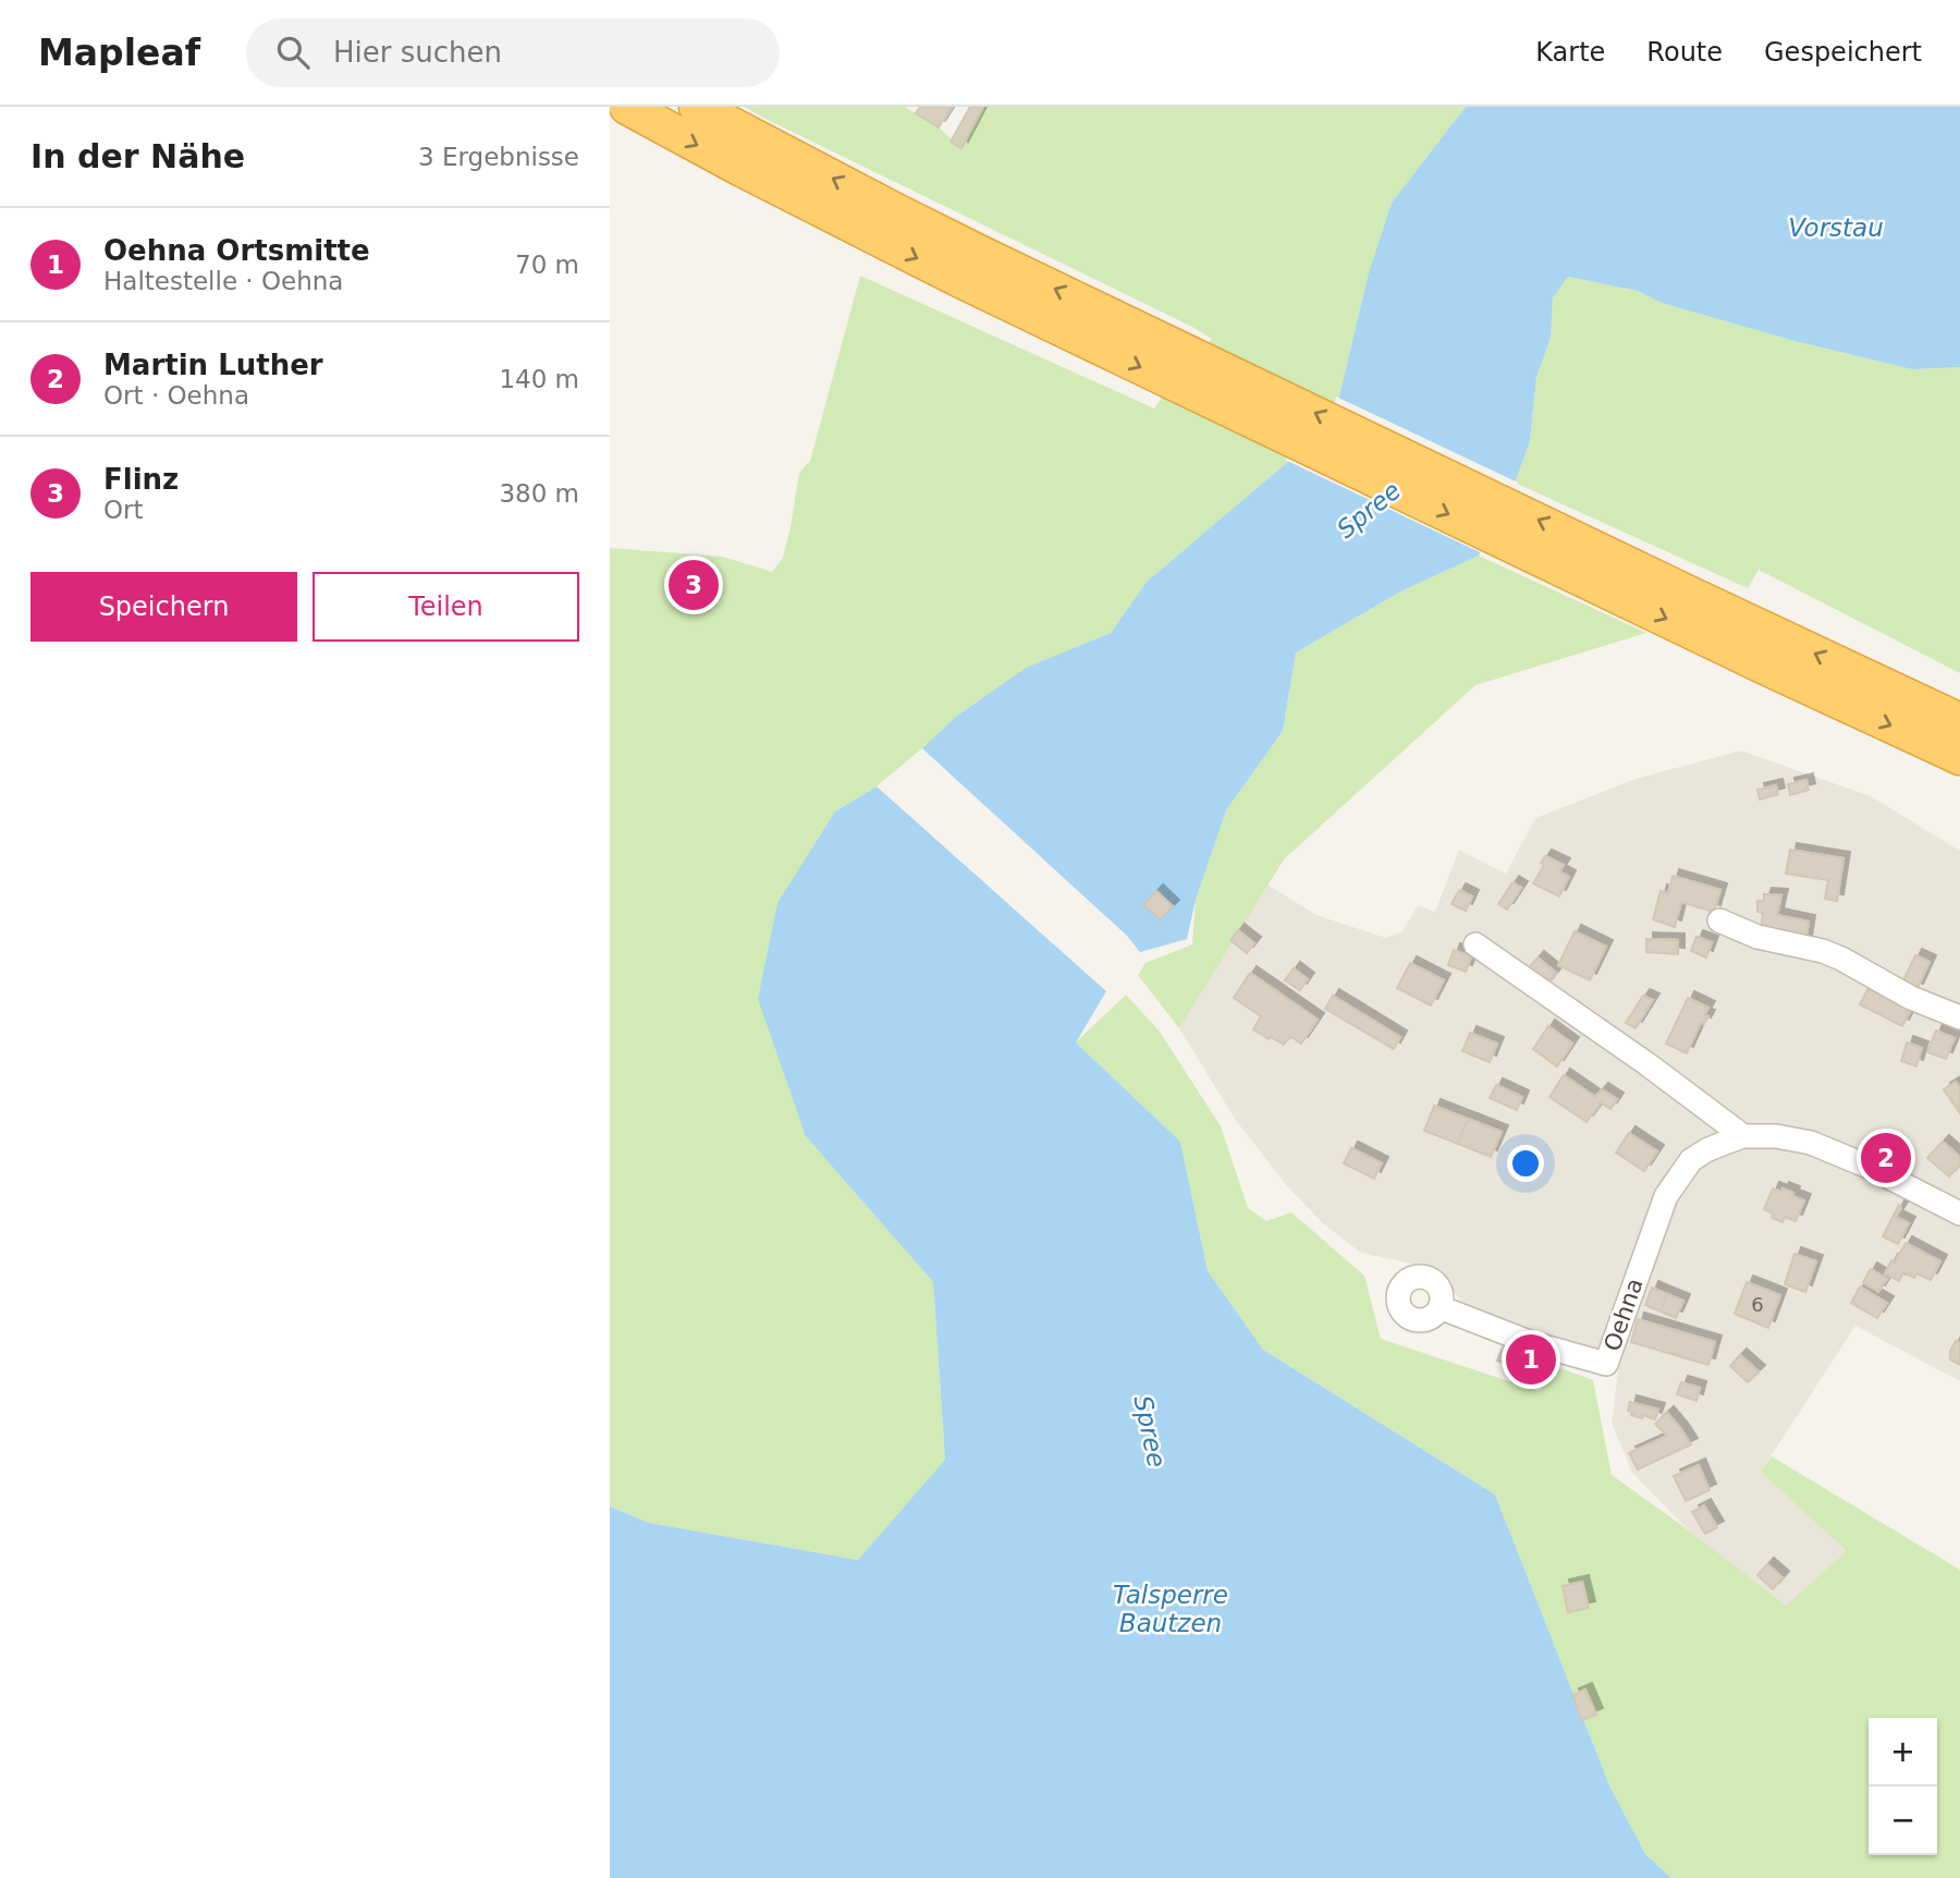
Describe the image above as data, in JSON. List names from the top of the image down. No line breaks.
{"streets":{"street":["Oehna"]},"water":["Vorstau","Spree","Talsperre Bautzen"],"house_numbers":["6"],"page":{"header":"Mapleaf","search":"Hier suchen","nav":["Karte","Route","Gespeichert"],"heading":["In der Nähe","3 Ergebnisse"],"list":[{"mark":"1","name":"Oehna Ortsmitte","note":"Haltestelle · Oehna","value":"70 m"},{"mark":"2","name":"Martin Luther","note":"Ort · Oehna","value":"140 m"},{"mark":"3","name":"Flinz","note":"Ort","value":"380 m"}],"buttons":["Speichern","Teilen"],"pins":["3","2","1"],"map_buttons":["+","−"]}}
